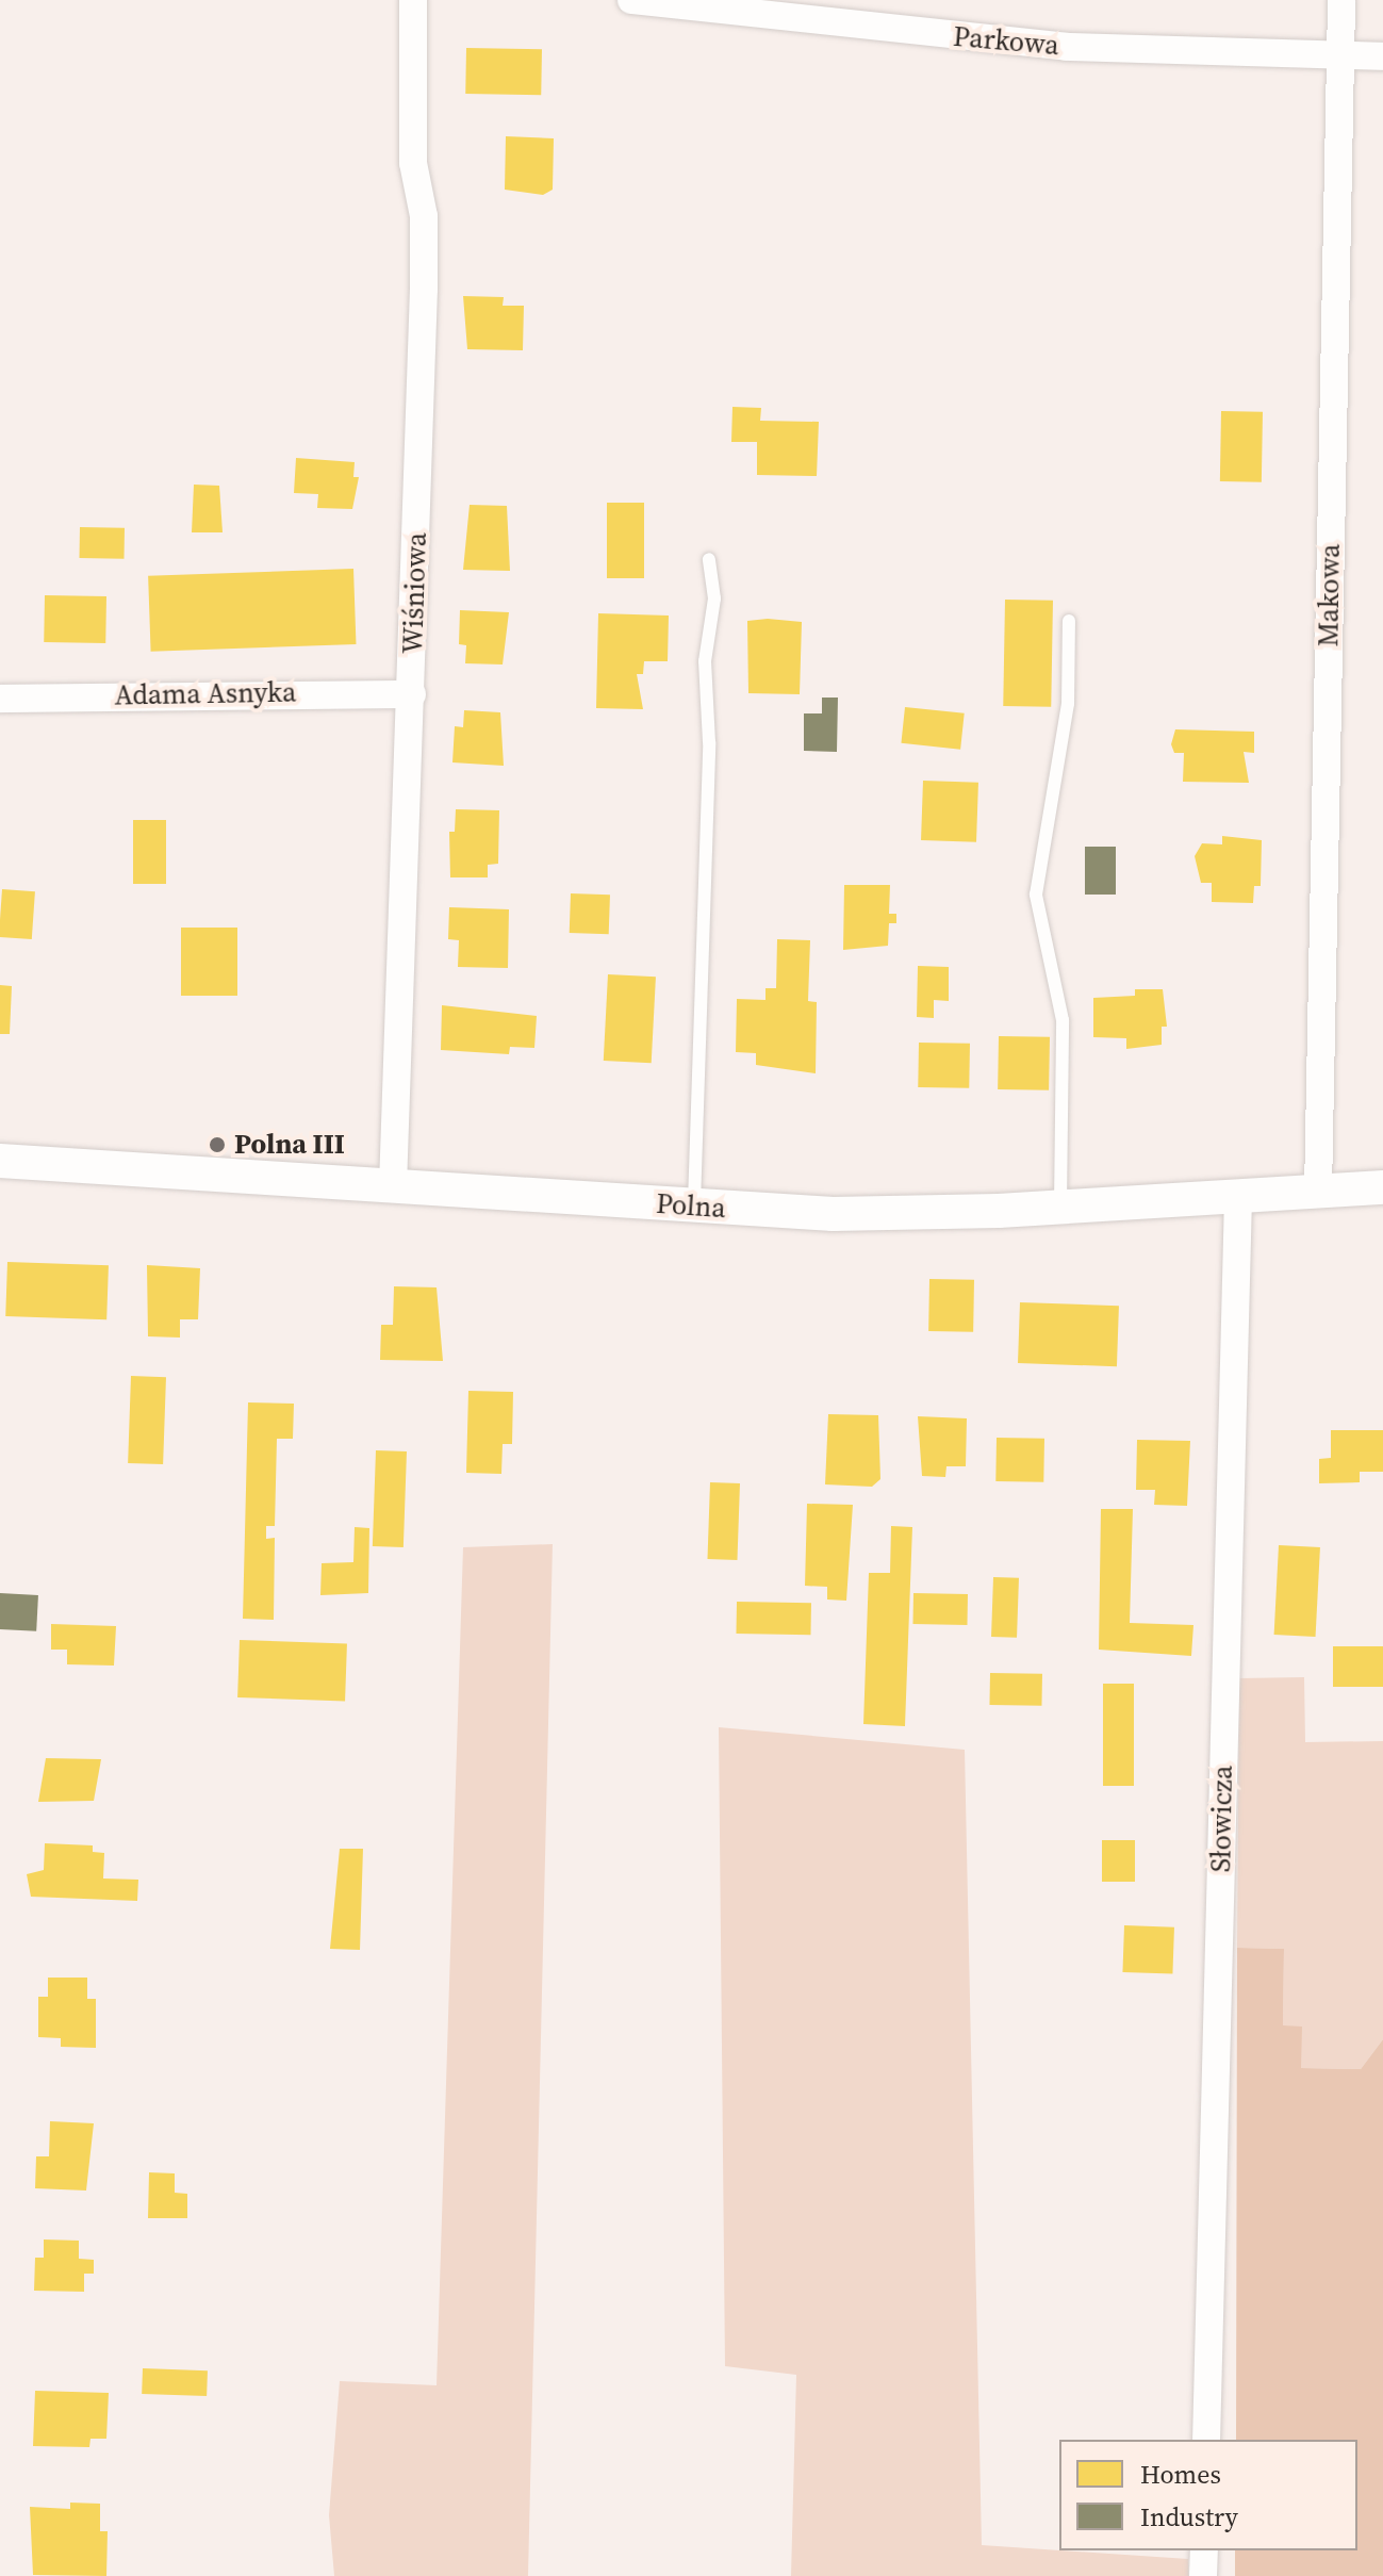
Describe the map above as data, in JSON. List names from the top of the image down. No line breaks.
{"streets":{"street":["Parkowa","Wiśniowa","Makowa","Adama Asnyka","Polna","Słowicza"]},"crossings":[["Parkowa","Makowa"],["Wiśniowa","Adama Asnyka"],["Wiśniowa","Polna"],["Makowa","Polna"],["Polna","Słowicza"]],"places":["Polna III"],"legend":["Homes","Industry"]}
